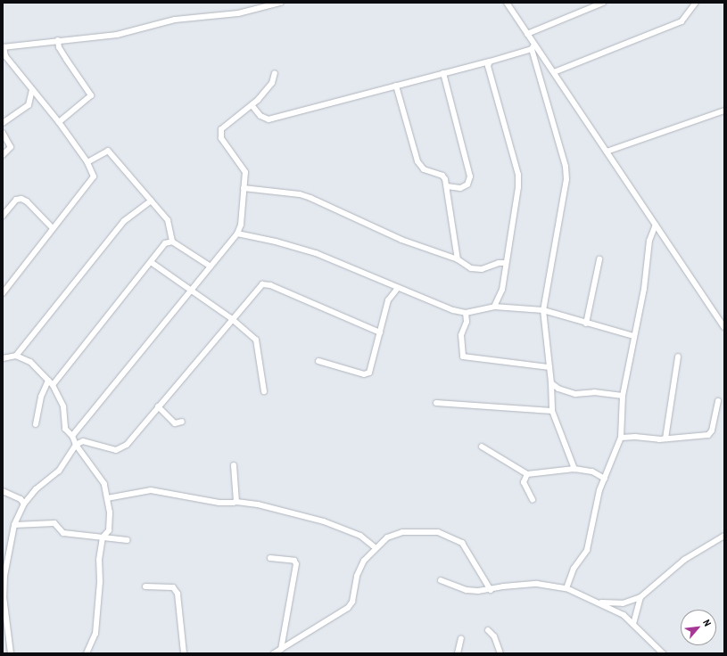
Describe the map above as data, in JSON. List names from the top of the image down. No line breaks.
{"north":"top right"}
